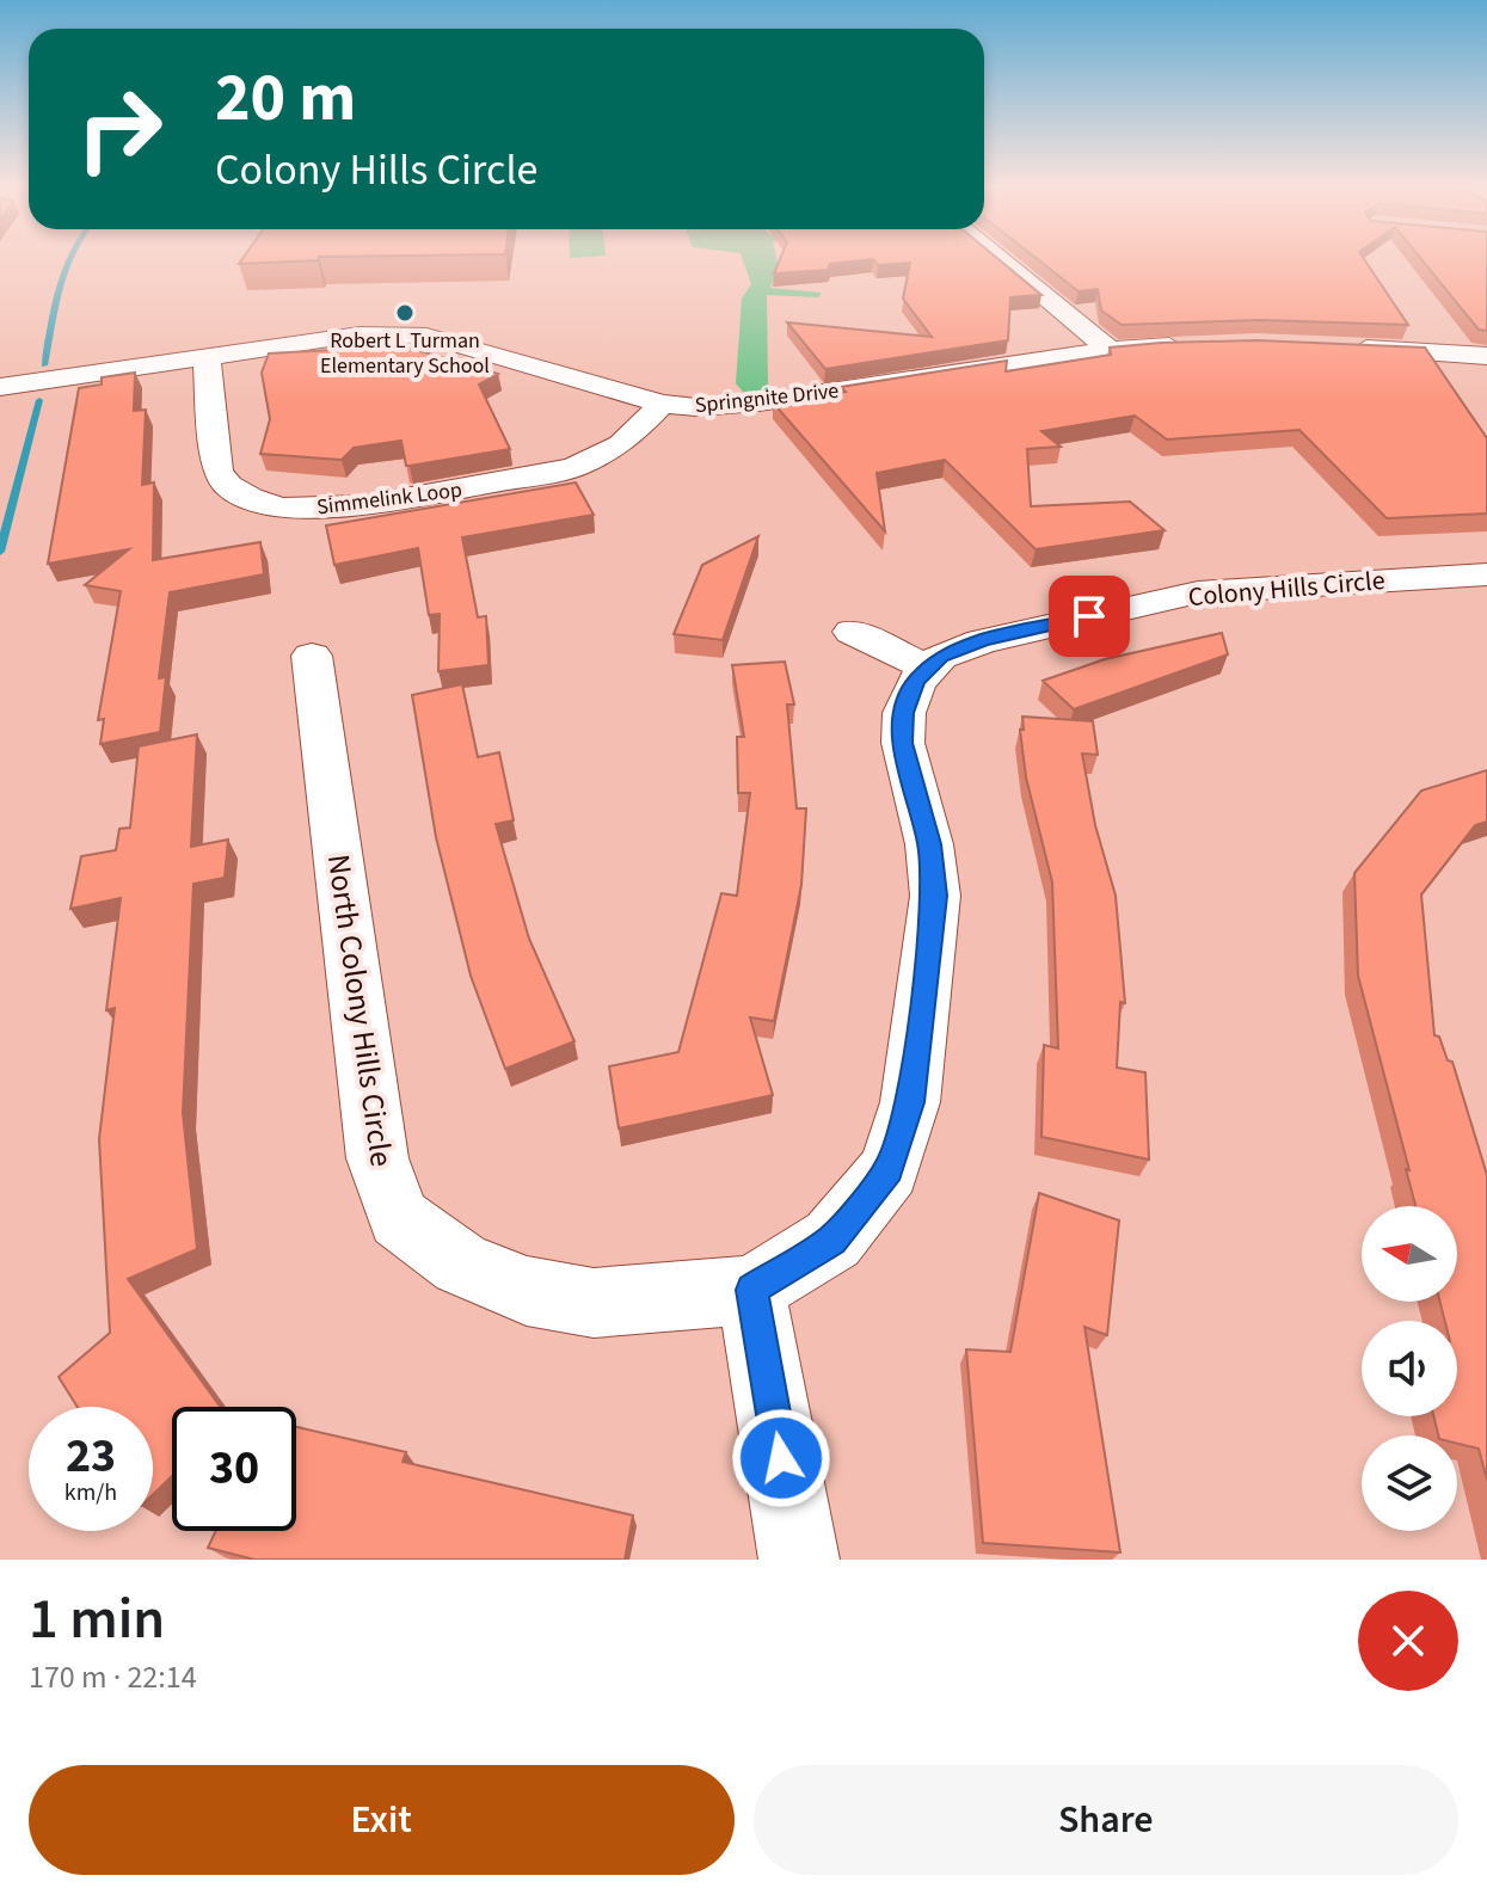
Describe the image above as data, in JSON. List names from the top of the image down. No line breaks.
{"streets":{"street":["Springnite Drive","Simmelink Loop","Colony Hills Circle","North Colony Hills Circle"]},"crossings":[["Springnite Drive","Simmelink Loop"]],"places":["Robert L Turman Elementary School"],"north":"left","page":{"turn":["20 m","Colony Hills Circle"],"speed":"23 km/h","limit":"30","heading":["1 min","170 m · 22:14"],"buttons":["Exit","Share"]}}
